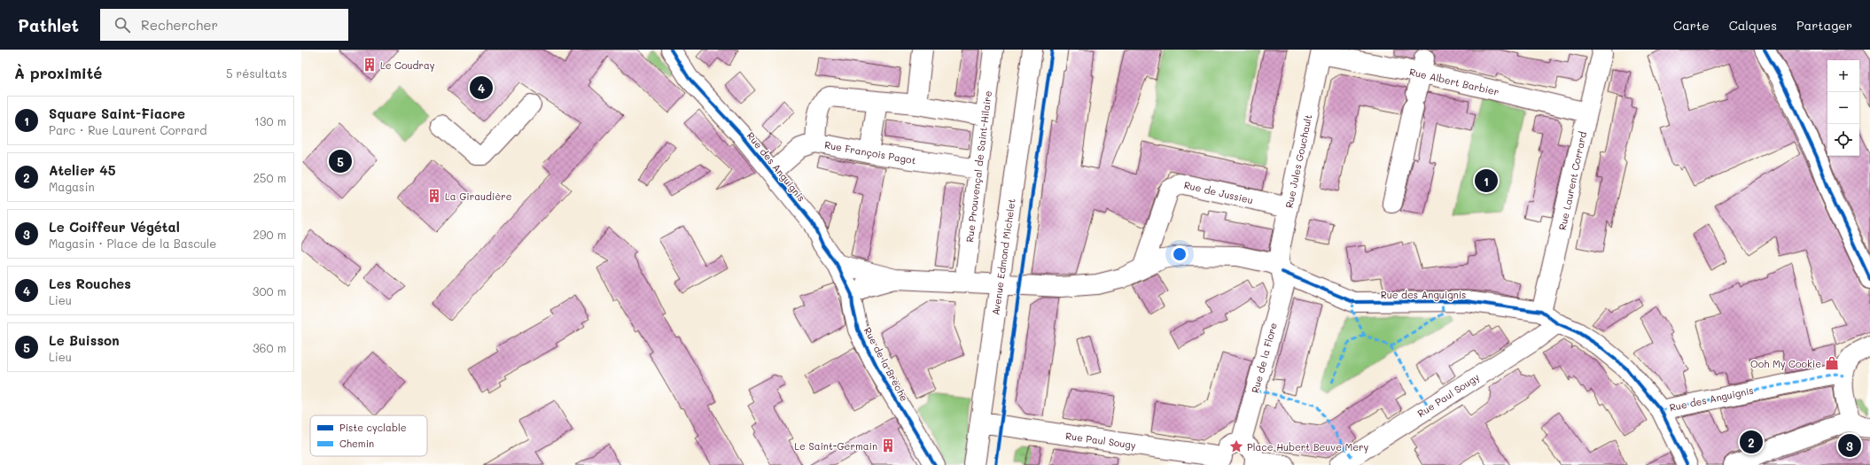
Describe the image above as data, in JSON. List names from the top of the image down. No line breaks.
{"streets":{"street":["Rue Albert Barbier","Rue François Pagot","Rue Jules Gouchault","Rue des Anguignis","Rue Prouvençal de Saint-Hilaire","Rue Laurent Corrard","Rue de Jussieu","Avenue Edmond Michelet","Rue de la Flore","Rue de la Brèche","Rue Paul Sougy"]},"crossings":[["Rue Albert Barbier","Rue Jules Gouchault"],["Rue Albert Barbier","Rue Laurent Corrard"],["Rue François Pagot","Rue des Anguignis"],["Rue François Pagot","Rue Prouvençal de Saint-Hilaire"],["Rue Jules Gouchault","Rue des Anguignis"],["Rue Jules Gouchault","Rue de Jussieu"],["Rue Jules Gouchault","Rue de la Flore"],["Rue des Anguignis","Rue Prouvençal de Saint-Hilaire"],["Rue des Anguignis","Rue Laurent Corrard"],["Rue des Anguignis","Rue de Jussieu"],["Rue des Anguignis","Avenue Edmond Michelet"],["Rue des Anguignis","Rue de la Flore"],["Rue des Anguignis","Rue de la Brèche"],["Rue des Anguignis","Rue Paul Sougy"],["Avenue Edmond Michelet","Rue Paul Sougy"]],"places":{"building":["Le Coudray","La Giraudière","Le Saint-Germain"],"shop":["Ooh My Cookie"],"place":["Place Hubert Beuve Mery"]},"legend":["Piste cyclable","Chemin"],"page":{"header":"Pathlet","search":"Rechercher","nav":["Carte","Calques","Partager"],"heading":["À proximité","5 résultats"],"map_buttons":["+","−"],"pins":["4","5","1","2","3"],"list":[{"mark":"1","name":"Square Saint-Fiacre","note":"Parc · Rue Laurent Corrard","value":"130 m"},{"mark":"2","name":"Atelier 45","note":"Magasin","value":"250 m"},{"mark":"3","name":"Le Coiffeur Végétal","note":"Magasin · Place de la Bascule","value":"290 m"},{"mark":"4","name":"Les Rouches","note":"Lieu","value":"300 m"},{"mark":"5","name":"Le Buisson","note":"Lieu","value":"360 m"}]}}
